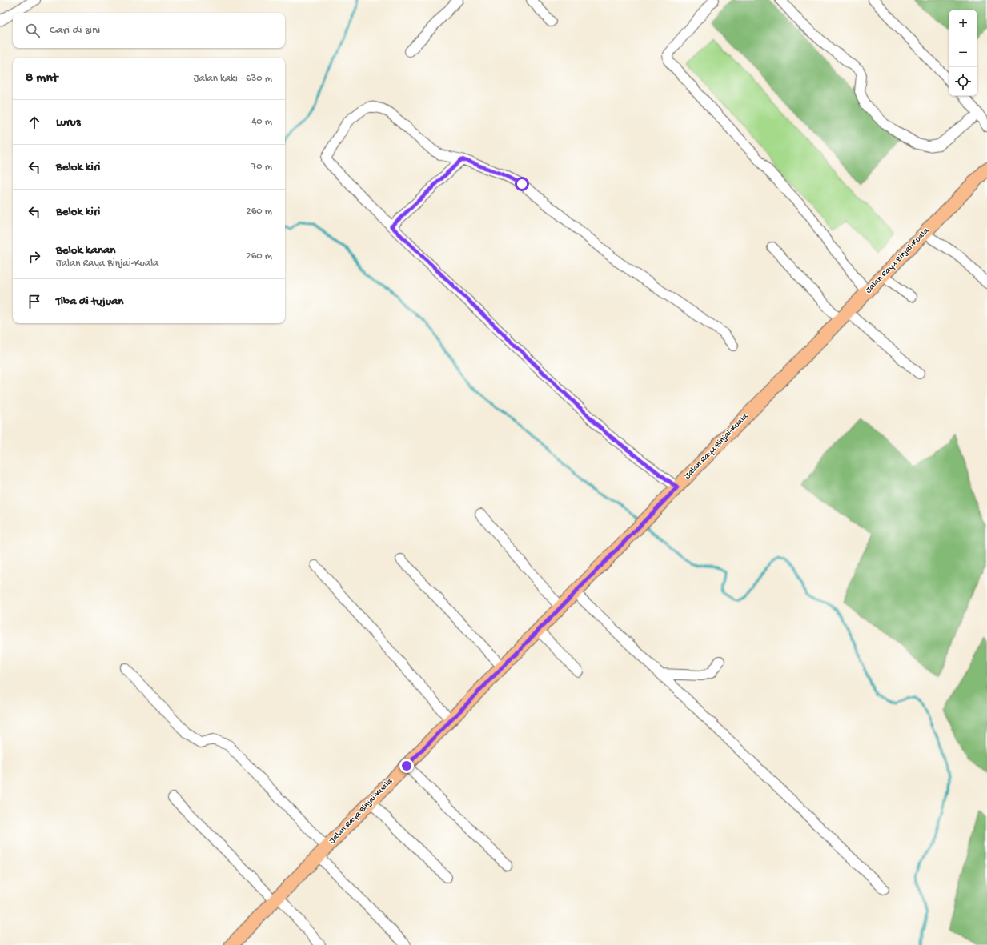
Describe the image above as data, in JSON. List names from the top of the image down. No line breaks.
{"streets":{"main road":["Jalan Raya Binjai-Kuala"]},"page":{"map_buttons":["+","−"],"search":"Cari di sini","heading":["8 mnt","Jalan kaki · 630 m"],"list":[["Lurus","40 m"],["Belok kiri","70 m"],["Belok kiri","260 m"],["Belok kanan","Jalan Raya Binjai-Kuala","260 m"],"Tiba di tujuan"]}}
